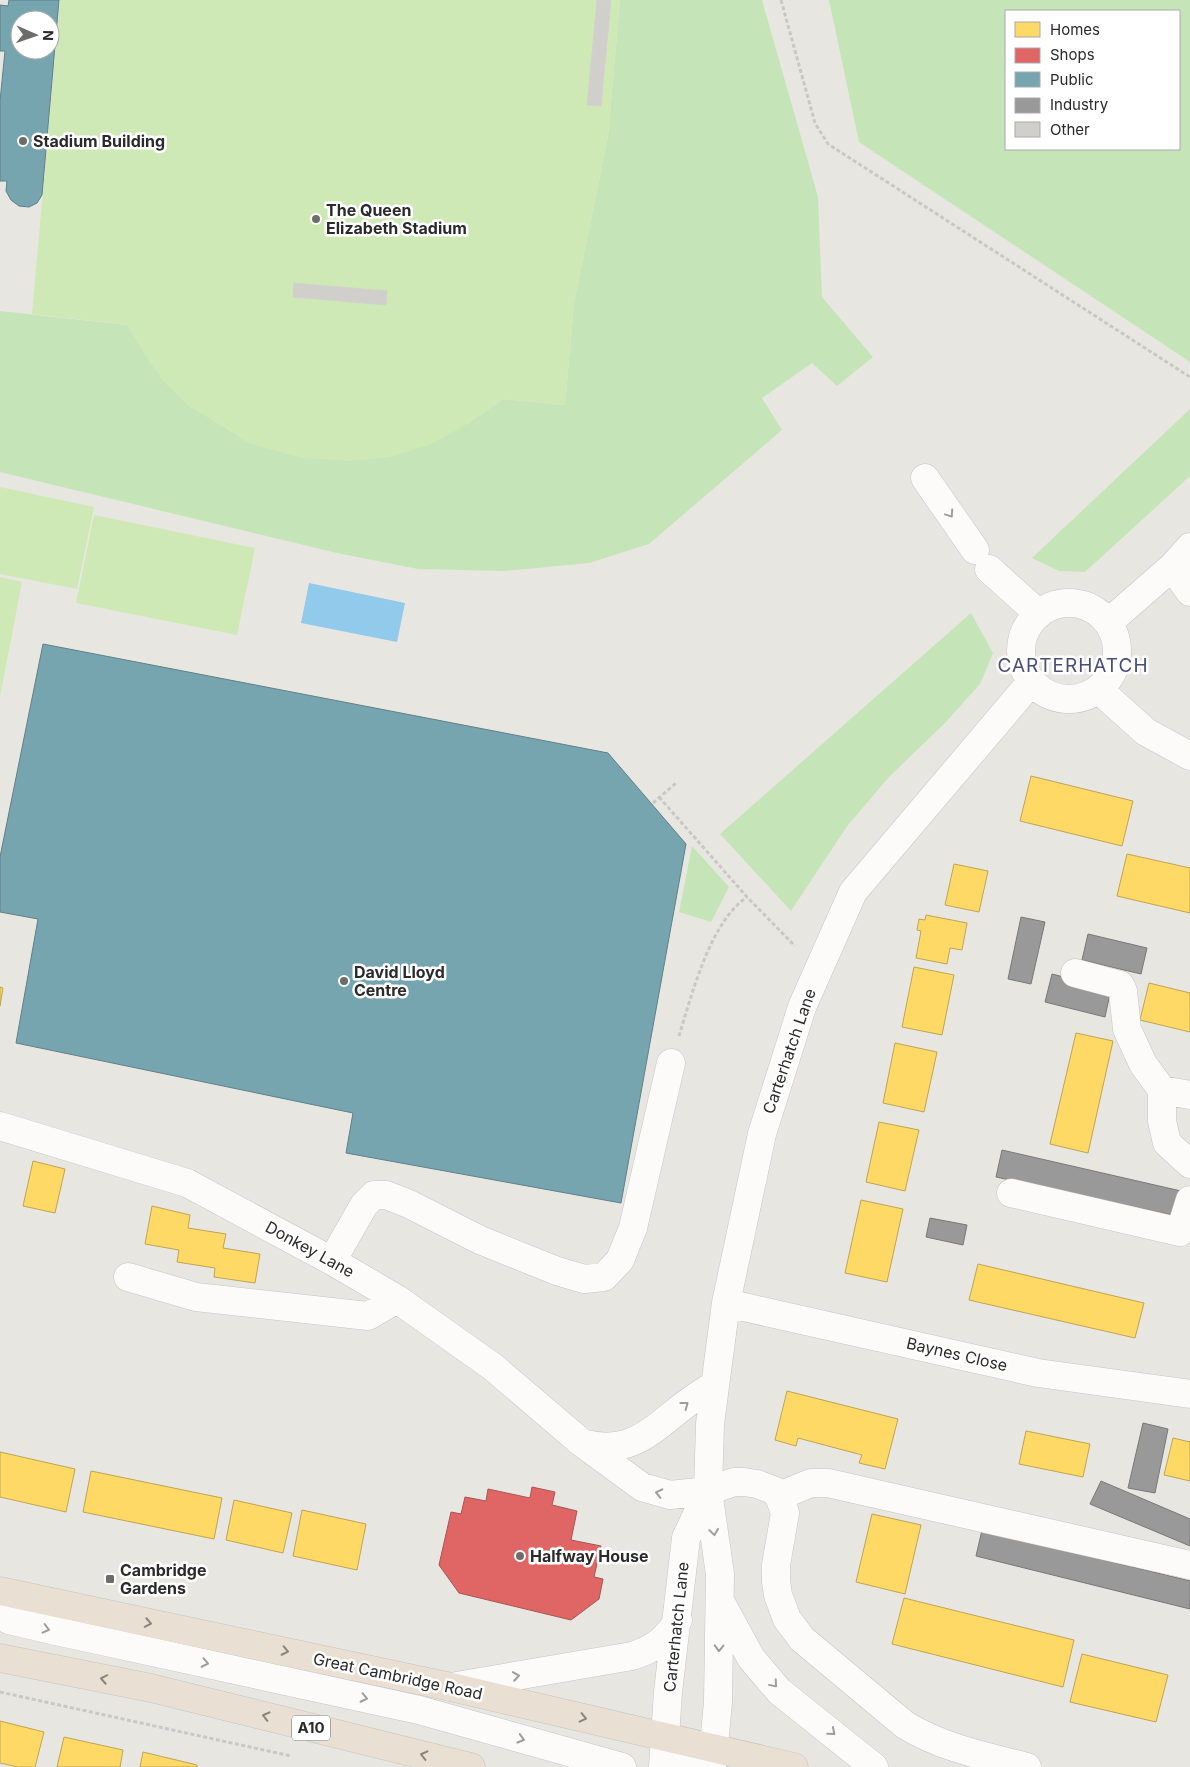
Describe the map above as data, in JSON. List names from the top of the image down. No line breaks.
{"streets":{"highway":["Great Cambridge Road","A10"],"street":["Carterhatch Lane","Donkey Lane","Baynes Close"]},"crossings":[["Carterhatch Lane","Donkey Lane"],["Carterhatch Lane","Baynes Close"],["Carterhatch Lane","Great Cambridge Road"]],"districts":["CARTERHATCH"],"places":{"other":["Stadium Building","The Queen Elizabeth Stadium","David Lloyd Centre","Halfway House"],"transit":["Cambridge Gardens"]},"legend":["Homes","Shops","Public","Industry","Other"],"north":"right"}
